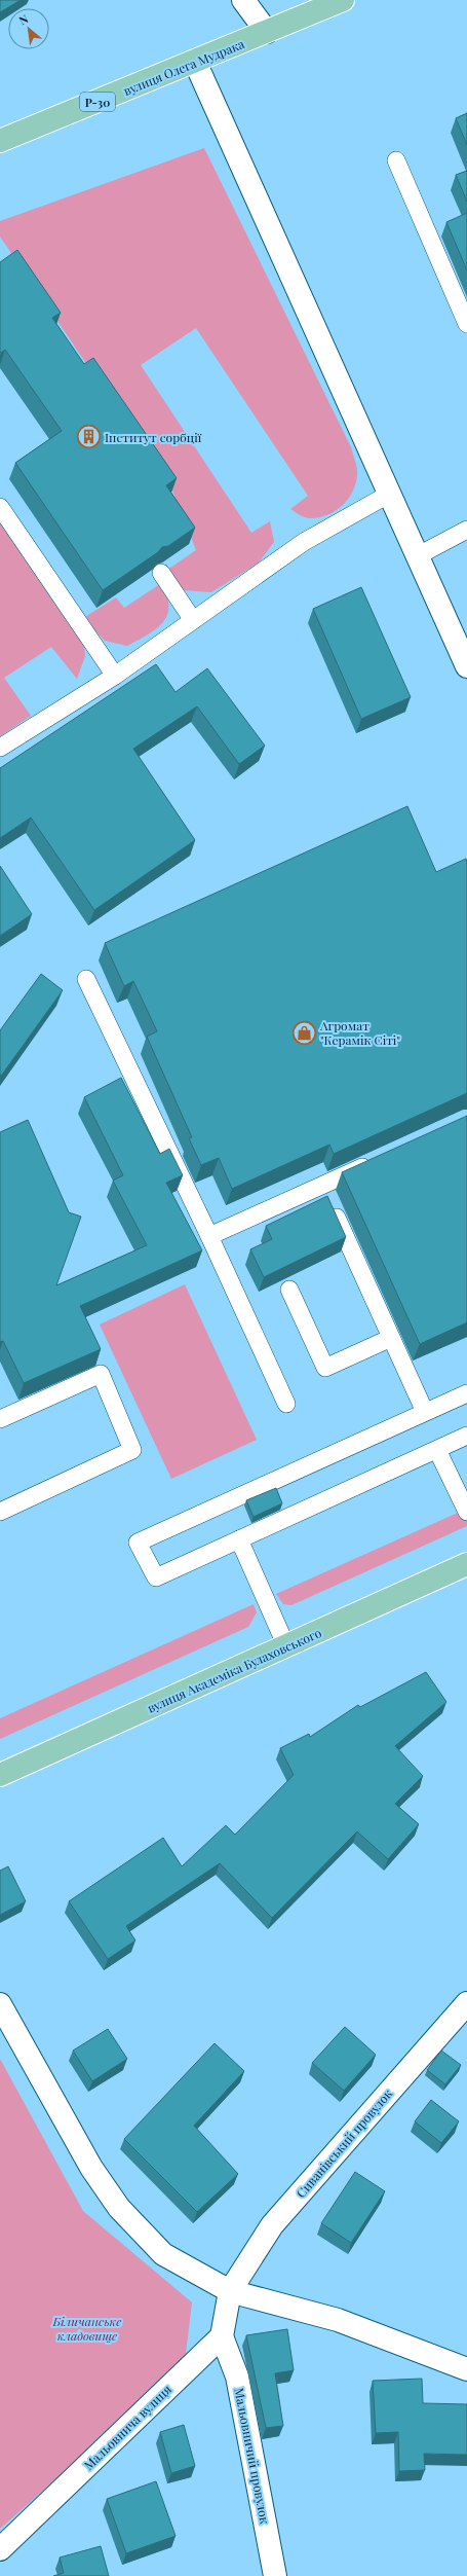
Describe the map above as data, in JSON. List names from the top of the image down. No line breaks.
{"streets":{"main road":["вулиця Олега Мудрака","Р-30","вулиця Академіка Булаховського"],"street":["Сиванівський провулок","Мальовнича вулиця","Мальовничий провулок"]},"crossings":[["Мальовнича вулиця","Мальовничий провулок"]],"parks":["Біличанське кладовище"],"places":{"building":["Інститут сорбції"],"shop":["Агромат \"Керамік Сіті\""]},"north":"top left"}
